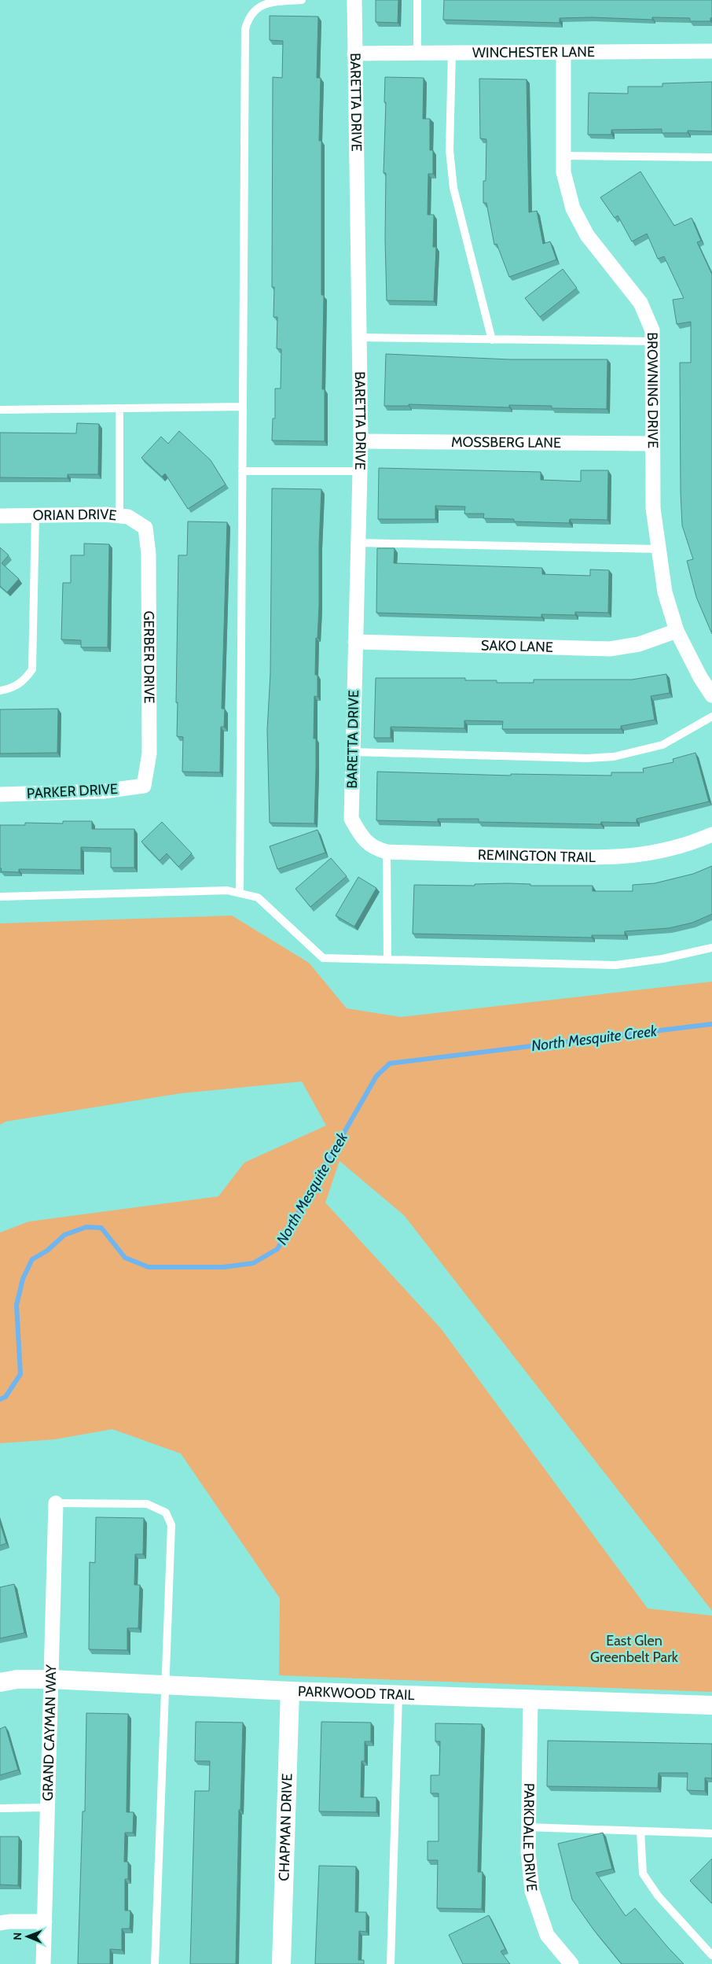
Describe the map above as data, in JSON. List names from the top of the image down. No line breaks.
{"streets":{"street":["WINCHESTER LANE","BARETTA DRIVE","BROWNING DRIVE","MOSSBERG LANE","ORIAN DRIVE","SAKO LANE","GERBER DRIVE","PARKER DRIVE","REMINGTON TRAIL","PARKWOOD TRAIL","GRAND CAYMAN WAY","CHAPMAN DRIVE","PARKDALE DRIVE"]},"crossings":[["WINCHESTER LANE","BARETTA DRIVE"],["WINCHESTER LANE","BROWNING DRIVE"],["BARETTA DRIVE","MOSSBERG LANE"],["BARETTA DRIVE","SAKO LANE"],["BARETTA DRIVE","REMINGTON TRAIL"],["BROWNING DRIVE","MOSSBERG LANE"],["BROWNING DRIVE","SAKO LANE"],["ORIAN DRIVE","GERBER DRIVE"],["GERBER DRIVE","PARKER DRIVE"],["PARKWOOD TRAIL","GRAND CAYMAN WAY"],["PARKWOOD TRAIL","CHAPMAN DRIVE"],["PARKWOOD TRAIL","PARKDALE DRIVE"]],"water":["North Mesquite Creek"],"parks":["East Glen Greenbelt Park"],"north":"left"}
